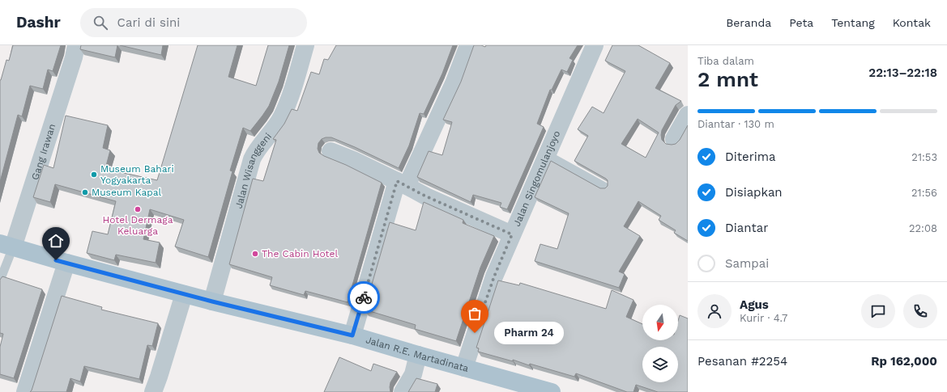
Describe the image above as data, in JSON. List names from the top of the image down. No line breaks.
{"streets":{"main road":["Jalan R.E. Martadinata"],"street":["Gang Irawan","Jalan Wisanggeni","Jalan Singomulanjoyo"]},"crossings":[["Gang Irawan","Jalan R.E. Martadinata"],["Jalan Wisanggeni","Jalan R.E. Martadinata"],["Jalan Singomulanjoyo","Jalan R.E. Martadinata"]],"places":["Museum Bahari Yogyakarta","Museum Kapal","Hotel Dermaga Keluarga","The Cabin Hotel","Pharm 24"],"north":"bottom","page":{"header":"Dashr","search":"Cari di sini","nav":["Beranda","Peta","Tentang","Kontak"],"heading":["2 mnt","Tiba dalam","22:13–22:18"],"panel":["Agus","Kurir · 4.7","Pesanan #2254","Rp 162,000"],"bar":"Diantar · 130 m","list":[["Diterima","21:53"],["Disiapkan","21:56"],["Diantar","22:08"],"Sampai"],"bubble":"Pharm 24"}}
